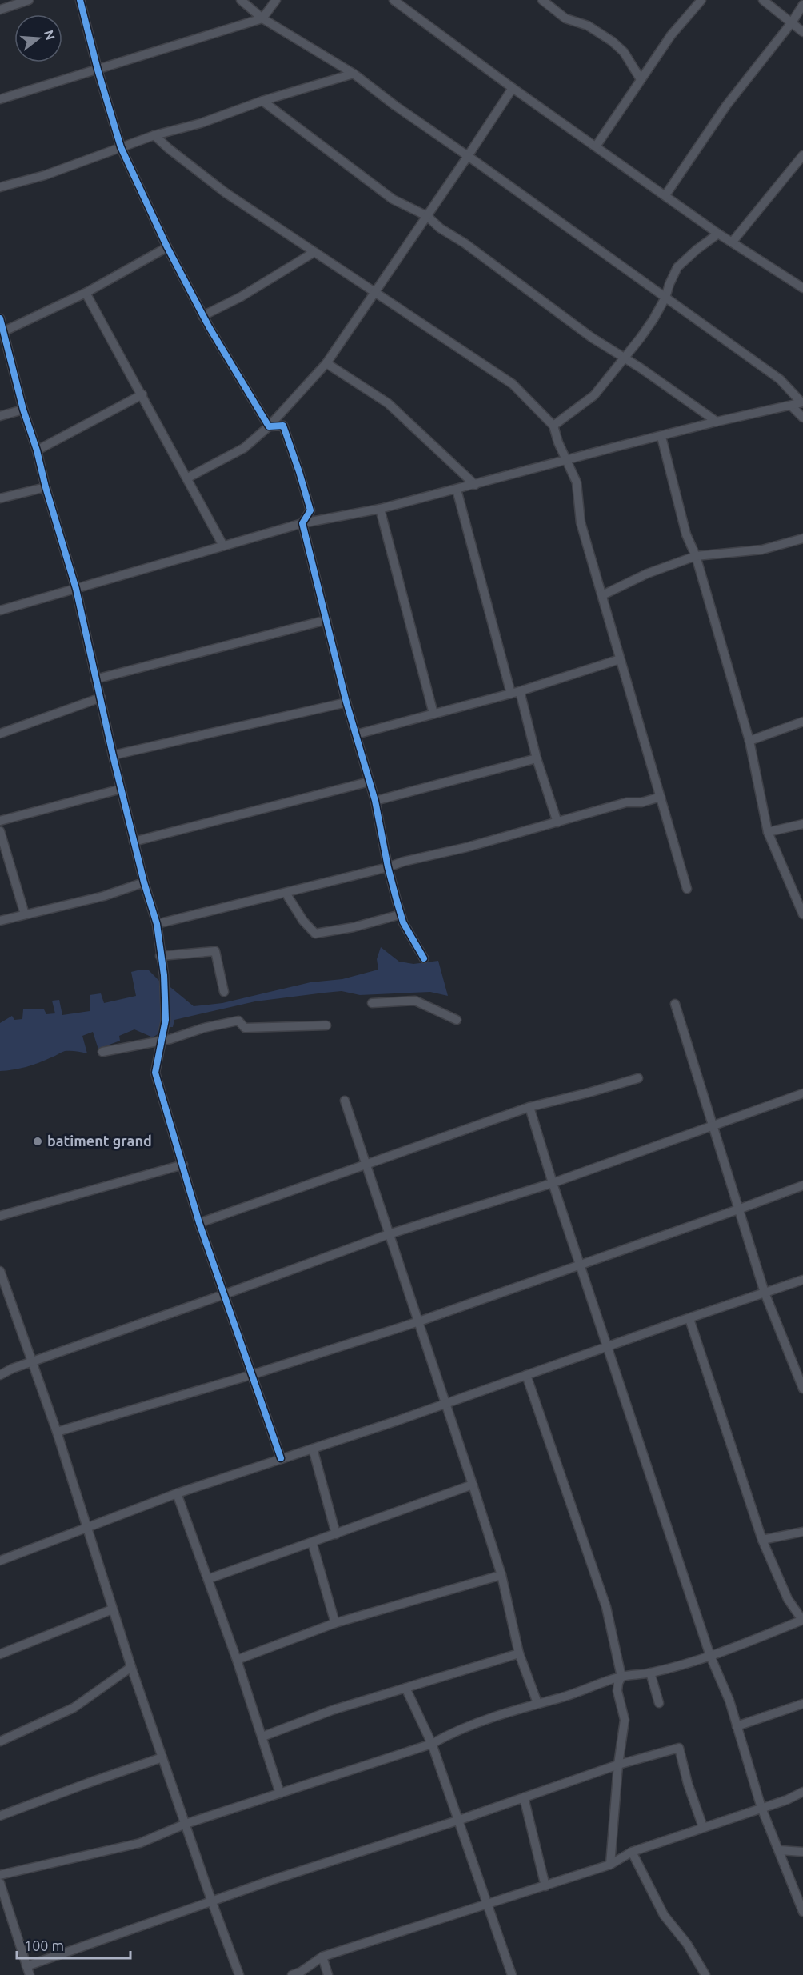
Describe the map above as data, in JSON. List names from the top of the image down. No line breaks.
{"places":["batiment grand"],"scale_bar":"100 m","north":"right"}
